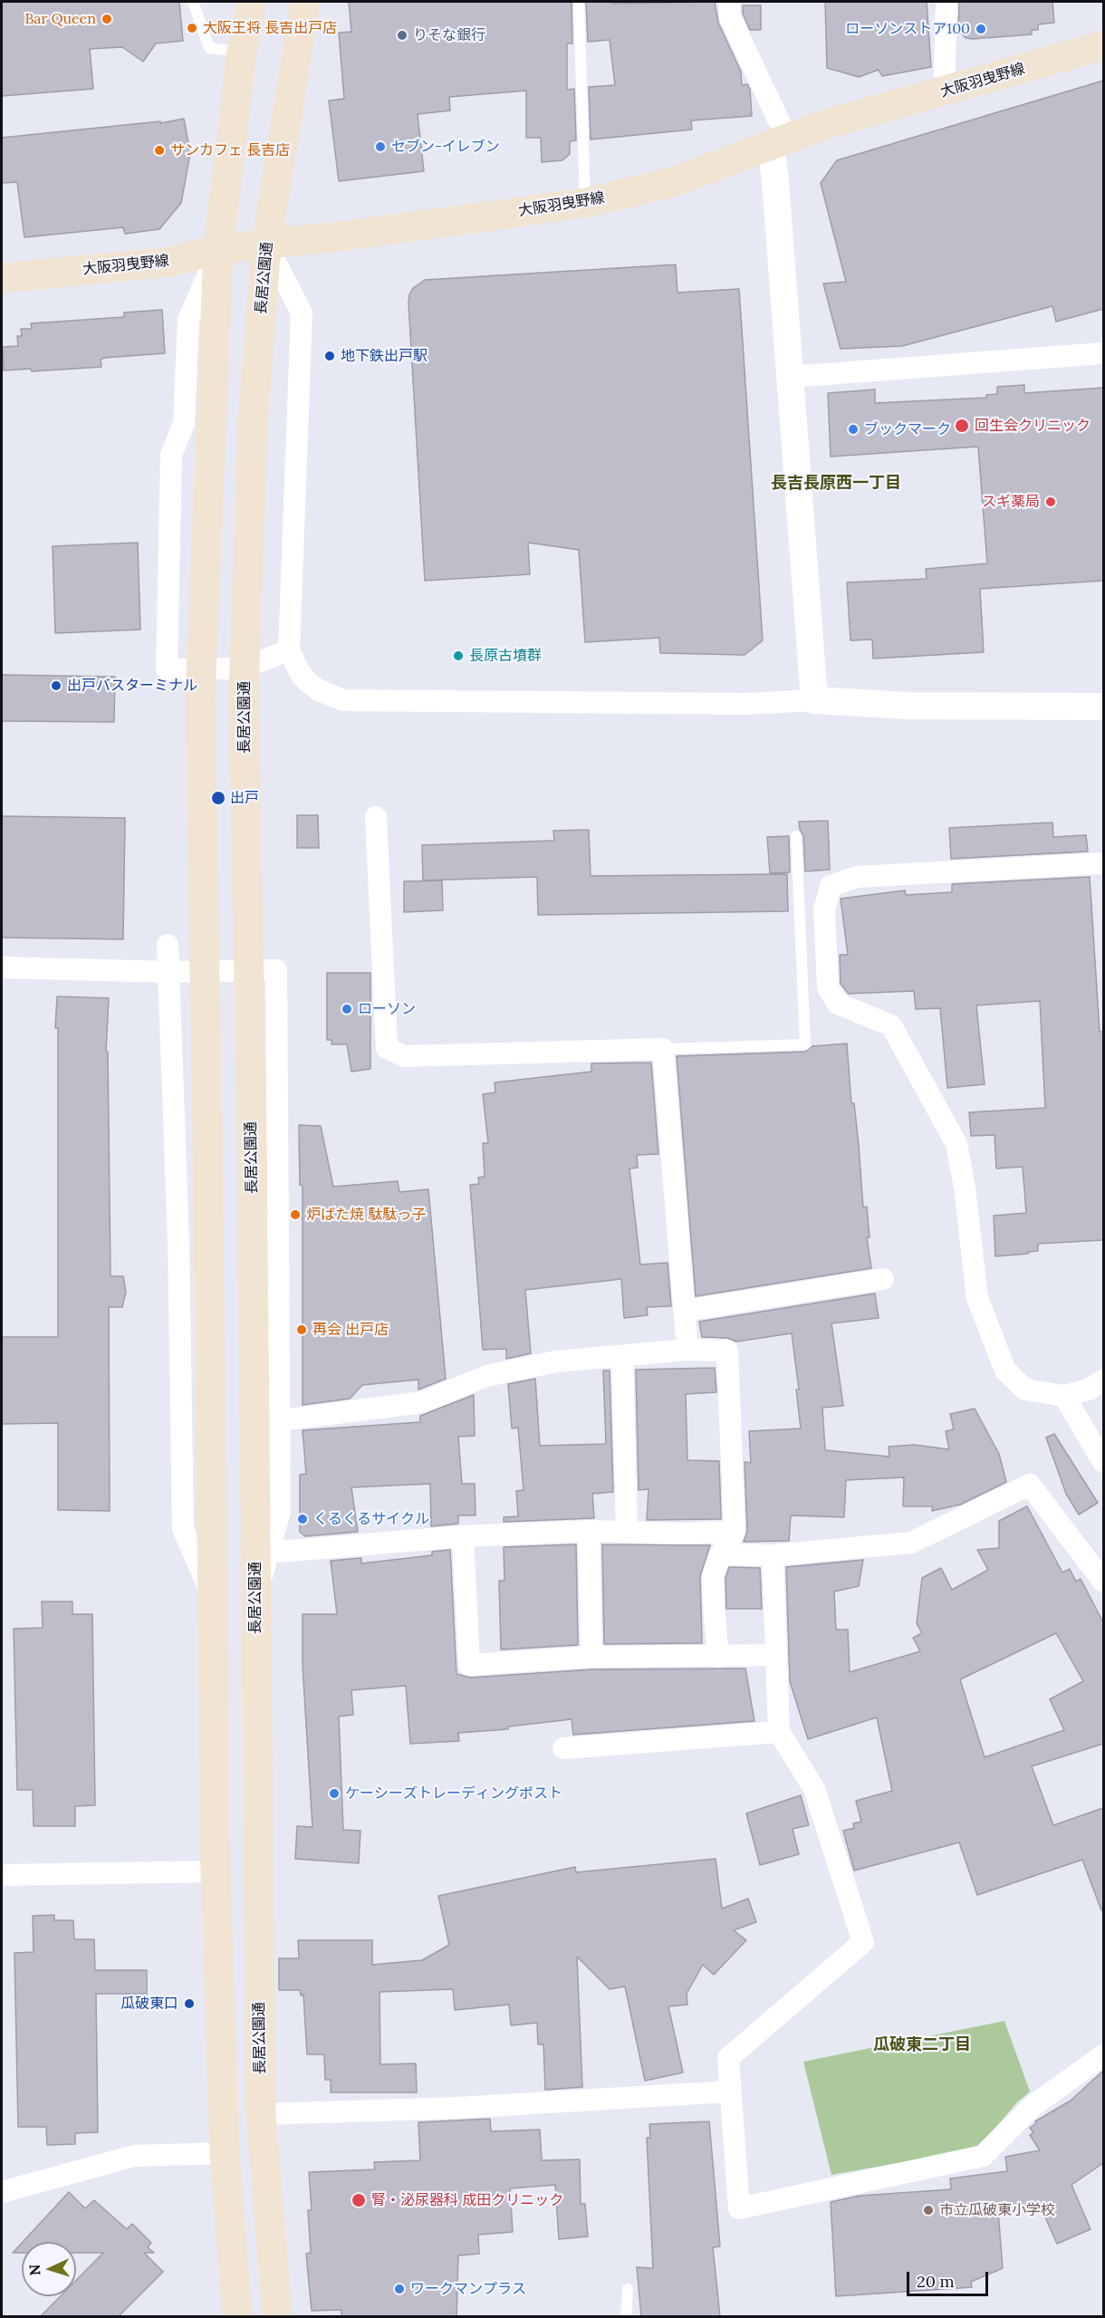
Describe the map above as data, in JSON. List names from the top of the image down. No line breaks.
{"streets":{"main road":["大阪羽曳野線","長居公園通"]},"crossings":[["大阪羽曳野線","長居公園通"]],"districts":["長吉長原西一丁目","瓜破東二丁目"],"places":["Bar Queen","大阪王将 長吉出戸店","ローソンストア100","りそな銀行","セブン-イレブン","サンカフェ 長吉店","地下鉄出戸駅","回生会クリニック","ブックマーク","スギ薬局","長原古墳群","出戸バスターミナル","出戸","ローソン","炉ばた焼 駄駄っ子","再会 出戸店","くるくるサイクル","ケーシーズトレーディングポスト","瓜破東口","腎・泌尿器科 成田クリニック","市立瓜破東小学校","ワークマンプラス"],"scale_bar":"20 m","north":"left"}
